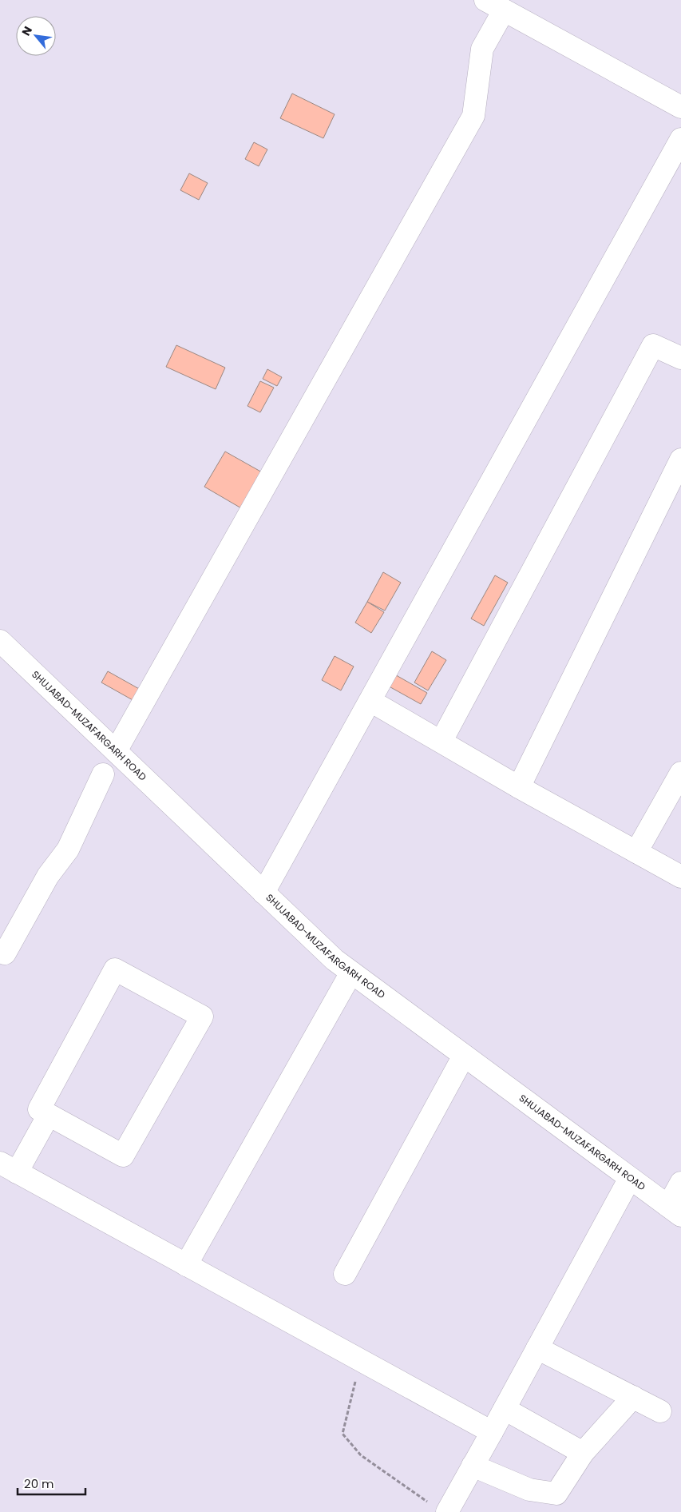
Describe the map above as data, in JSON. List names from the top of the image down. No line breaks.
{"streets":{"street":["SHUJABAD-MUZAFARGARH ROAD"]},"scale_bar":"20 m","north":"top left"}
